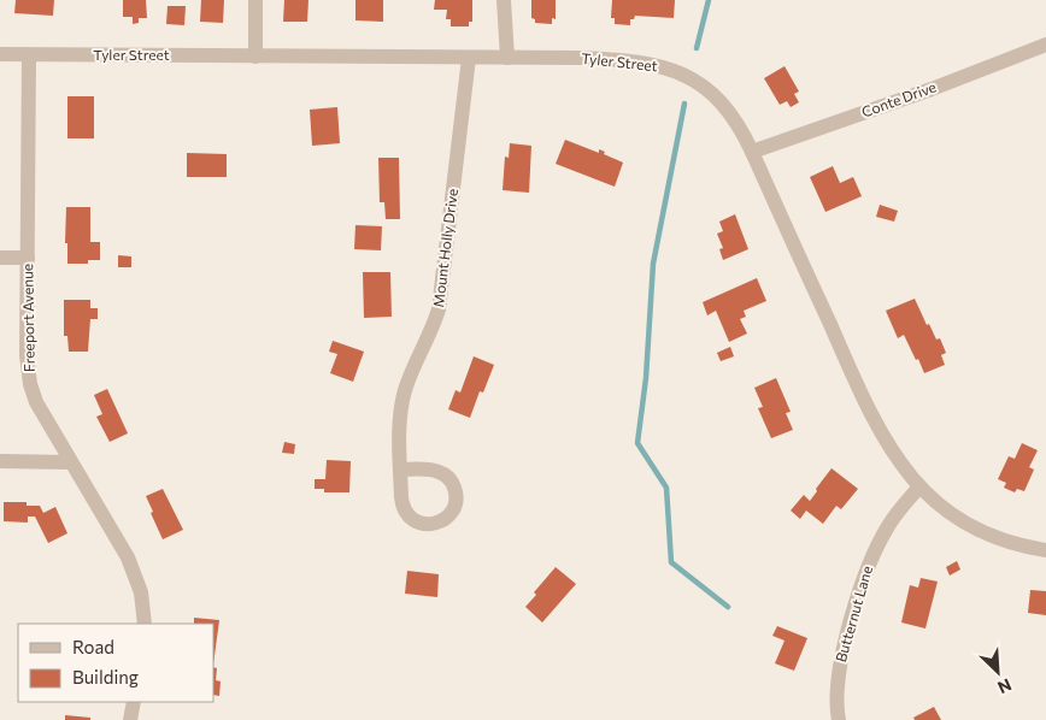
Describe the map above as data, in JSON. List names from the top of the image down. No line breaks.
{"streets":{"street":["Tyler Street","Conte Drive","Mount Holly Drive","Freeport Avenue","Butternut Lane"]},"crossings":[["Tyler Street","Conte Drive"],["Tyler Street","Mount Holly Drive"],["Tyler Street","Freeport Avenue"],["Tyler Street","Butternut Lane"]],"legend":["Road","Building"],"north":"bottom right"}
